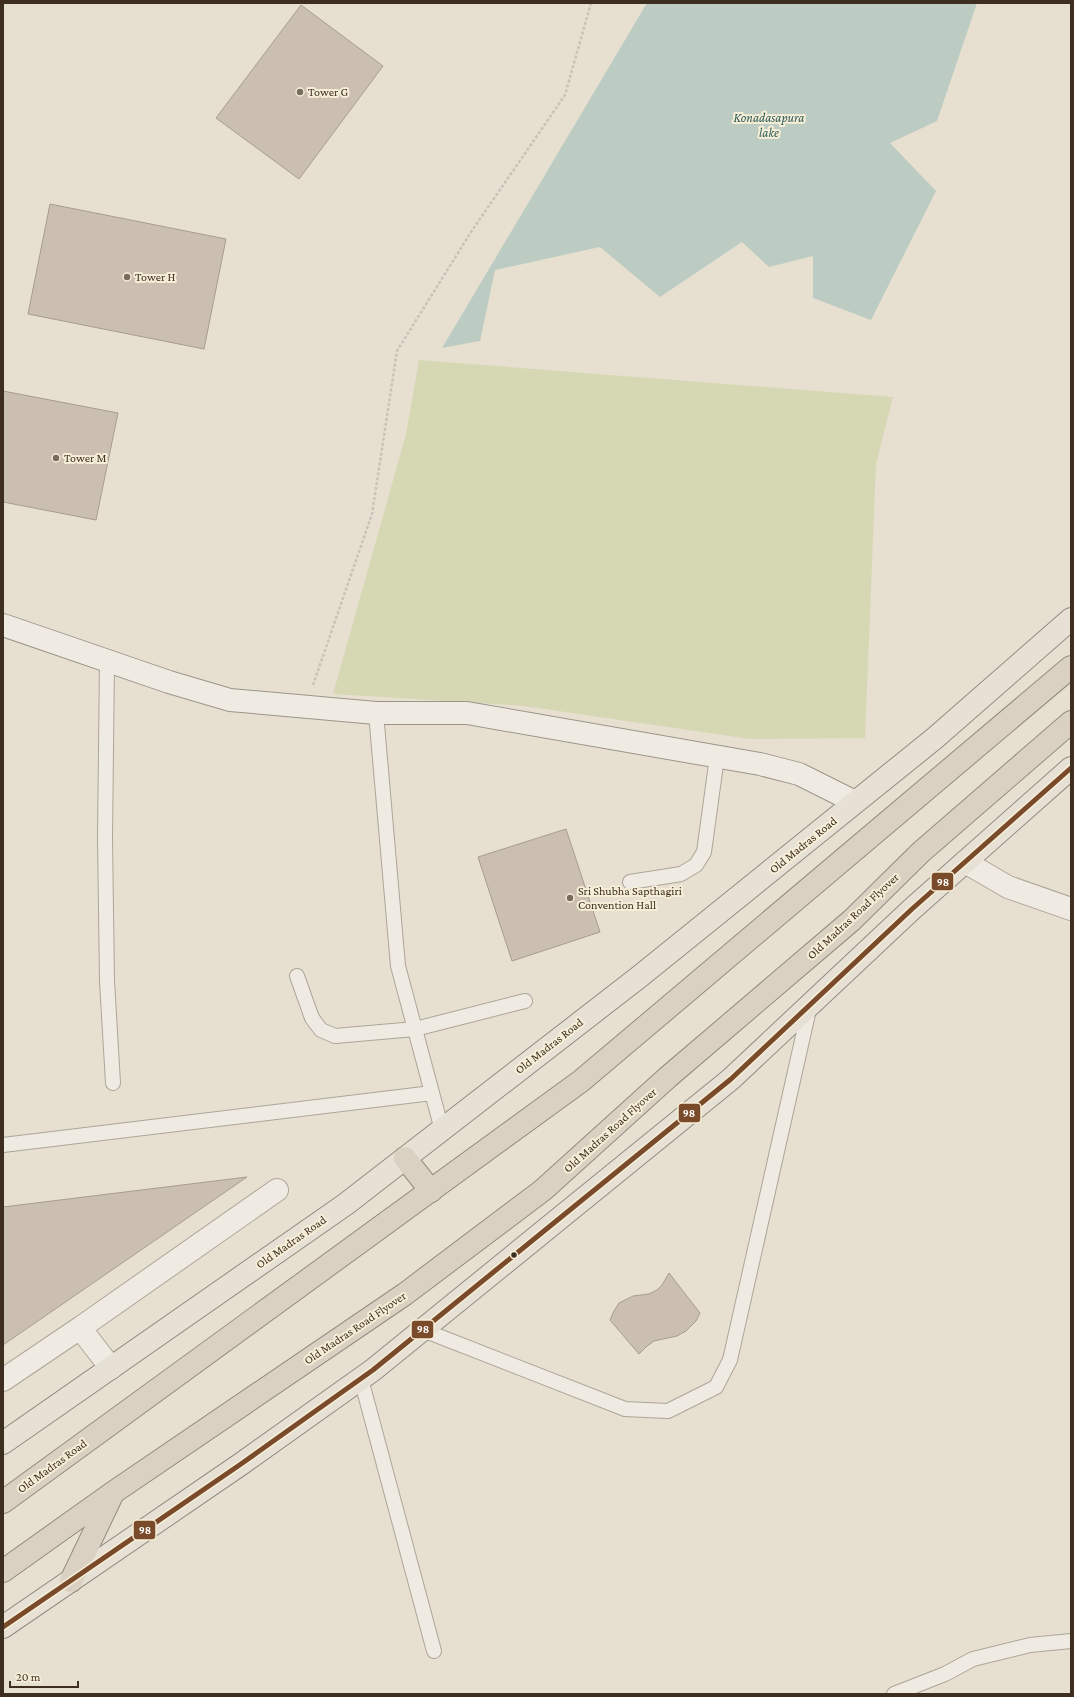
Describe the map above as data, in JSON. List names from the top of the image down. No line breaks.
{"streets":{"highway":["Old Madras Road","Old Madras Road Flyover"]},"water":["Konadasapura lake"],"places":["Tower G","Tower H","Tower M","Sri Shubha Sapthagiri Convention Hall"],"lines":["transit line 98"],"scale_bar":"20 m"}
